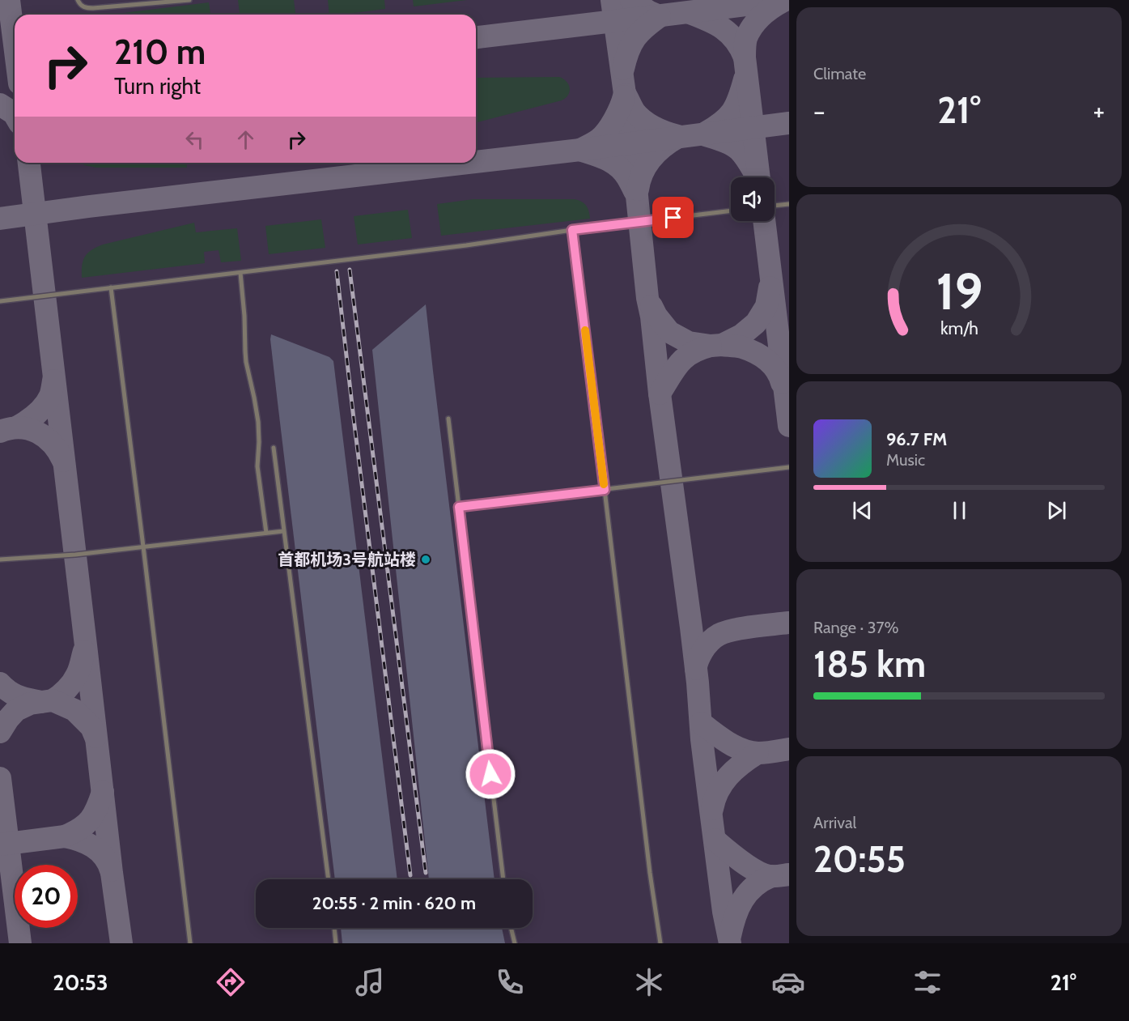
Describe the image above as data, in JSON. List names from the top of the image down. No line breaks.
{"places":["首都机场3号航站楼"],"page":{"tile":["Climate",["Range · 37%","185 km"],["Arrival","20:55"]],"turn":["210 m","Turn right"],"heat":["−","21°","+"],"song":["96.7 FM","Music"],"limit":"20","trip":"20:55 · 2 min · 620 m","tabs":["20:53","21°"],"gauge":["19","km/h"]}}
